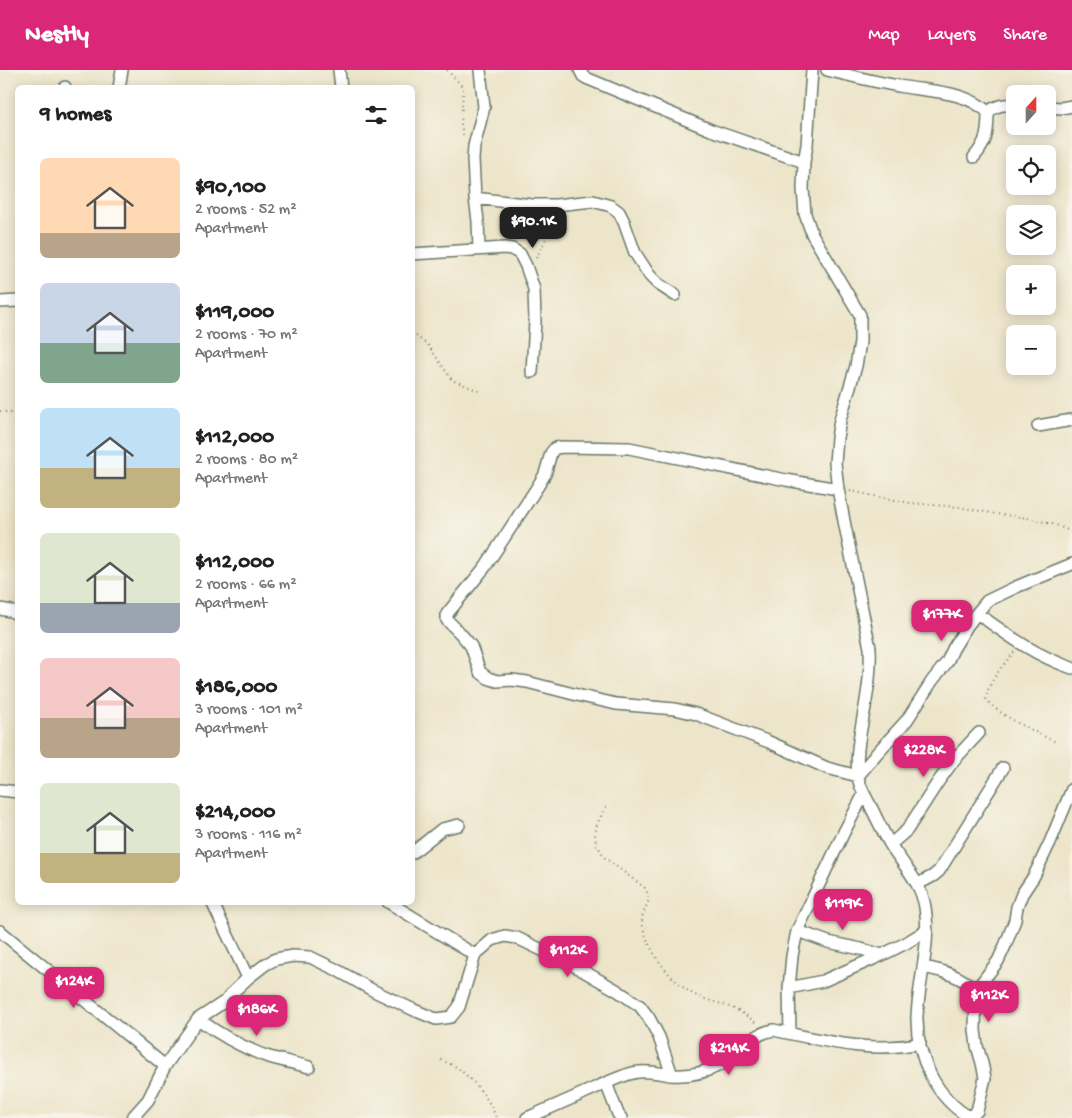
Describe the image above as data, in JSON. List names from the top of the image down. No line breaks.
{"north":"top","page":{"header":"Nestly","nav":["Map","Layers","Share"],"map_buttons":["+","−"],"heading":"9 homes","list":[{"name":"$90,100","note":"2 rooms · 52 m² · Apartment"},{"name":"$119,000","note":"2 rooms · 70 m² · Apartment"},{"name":"$112,000","note":"2 rooms · 80 m² · Apartment"},{"name":"$112,000","note":"2 rooms · 66 m² · Apartment"},{"name":"$186,000","note":"3 rooms · 101 m² · Apartment"},{"name":"$214,000","note":"3 rooms · 116 m² · Apartment"}],"price":["$90.1K","$177K","$228K","$119K","$112K","$124K","$112K","$186K","$214K"]}}
